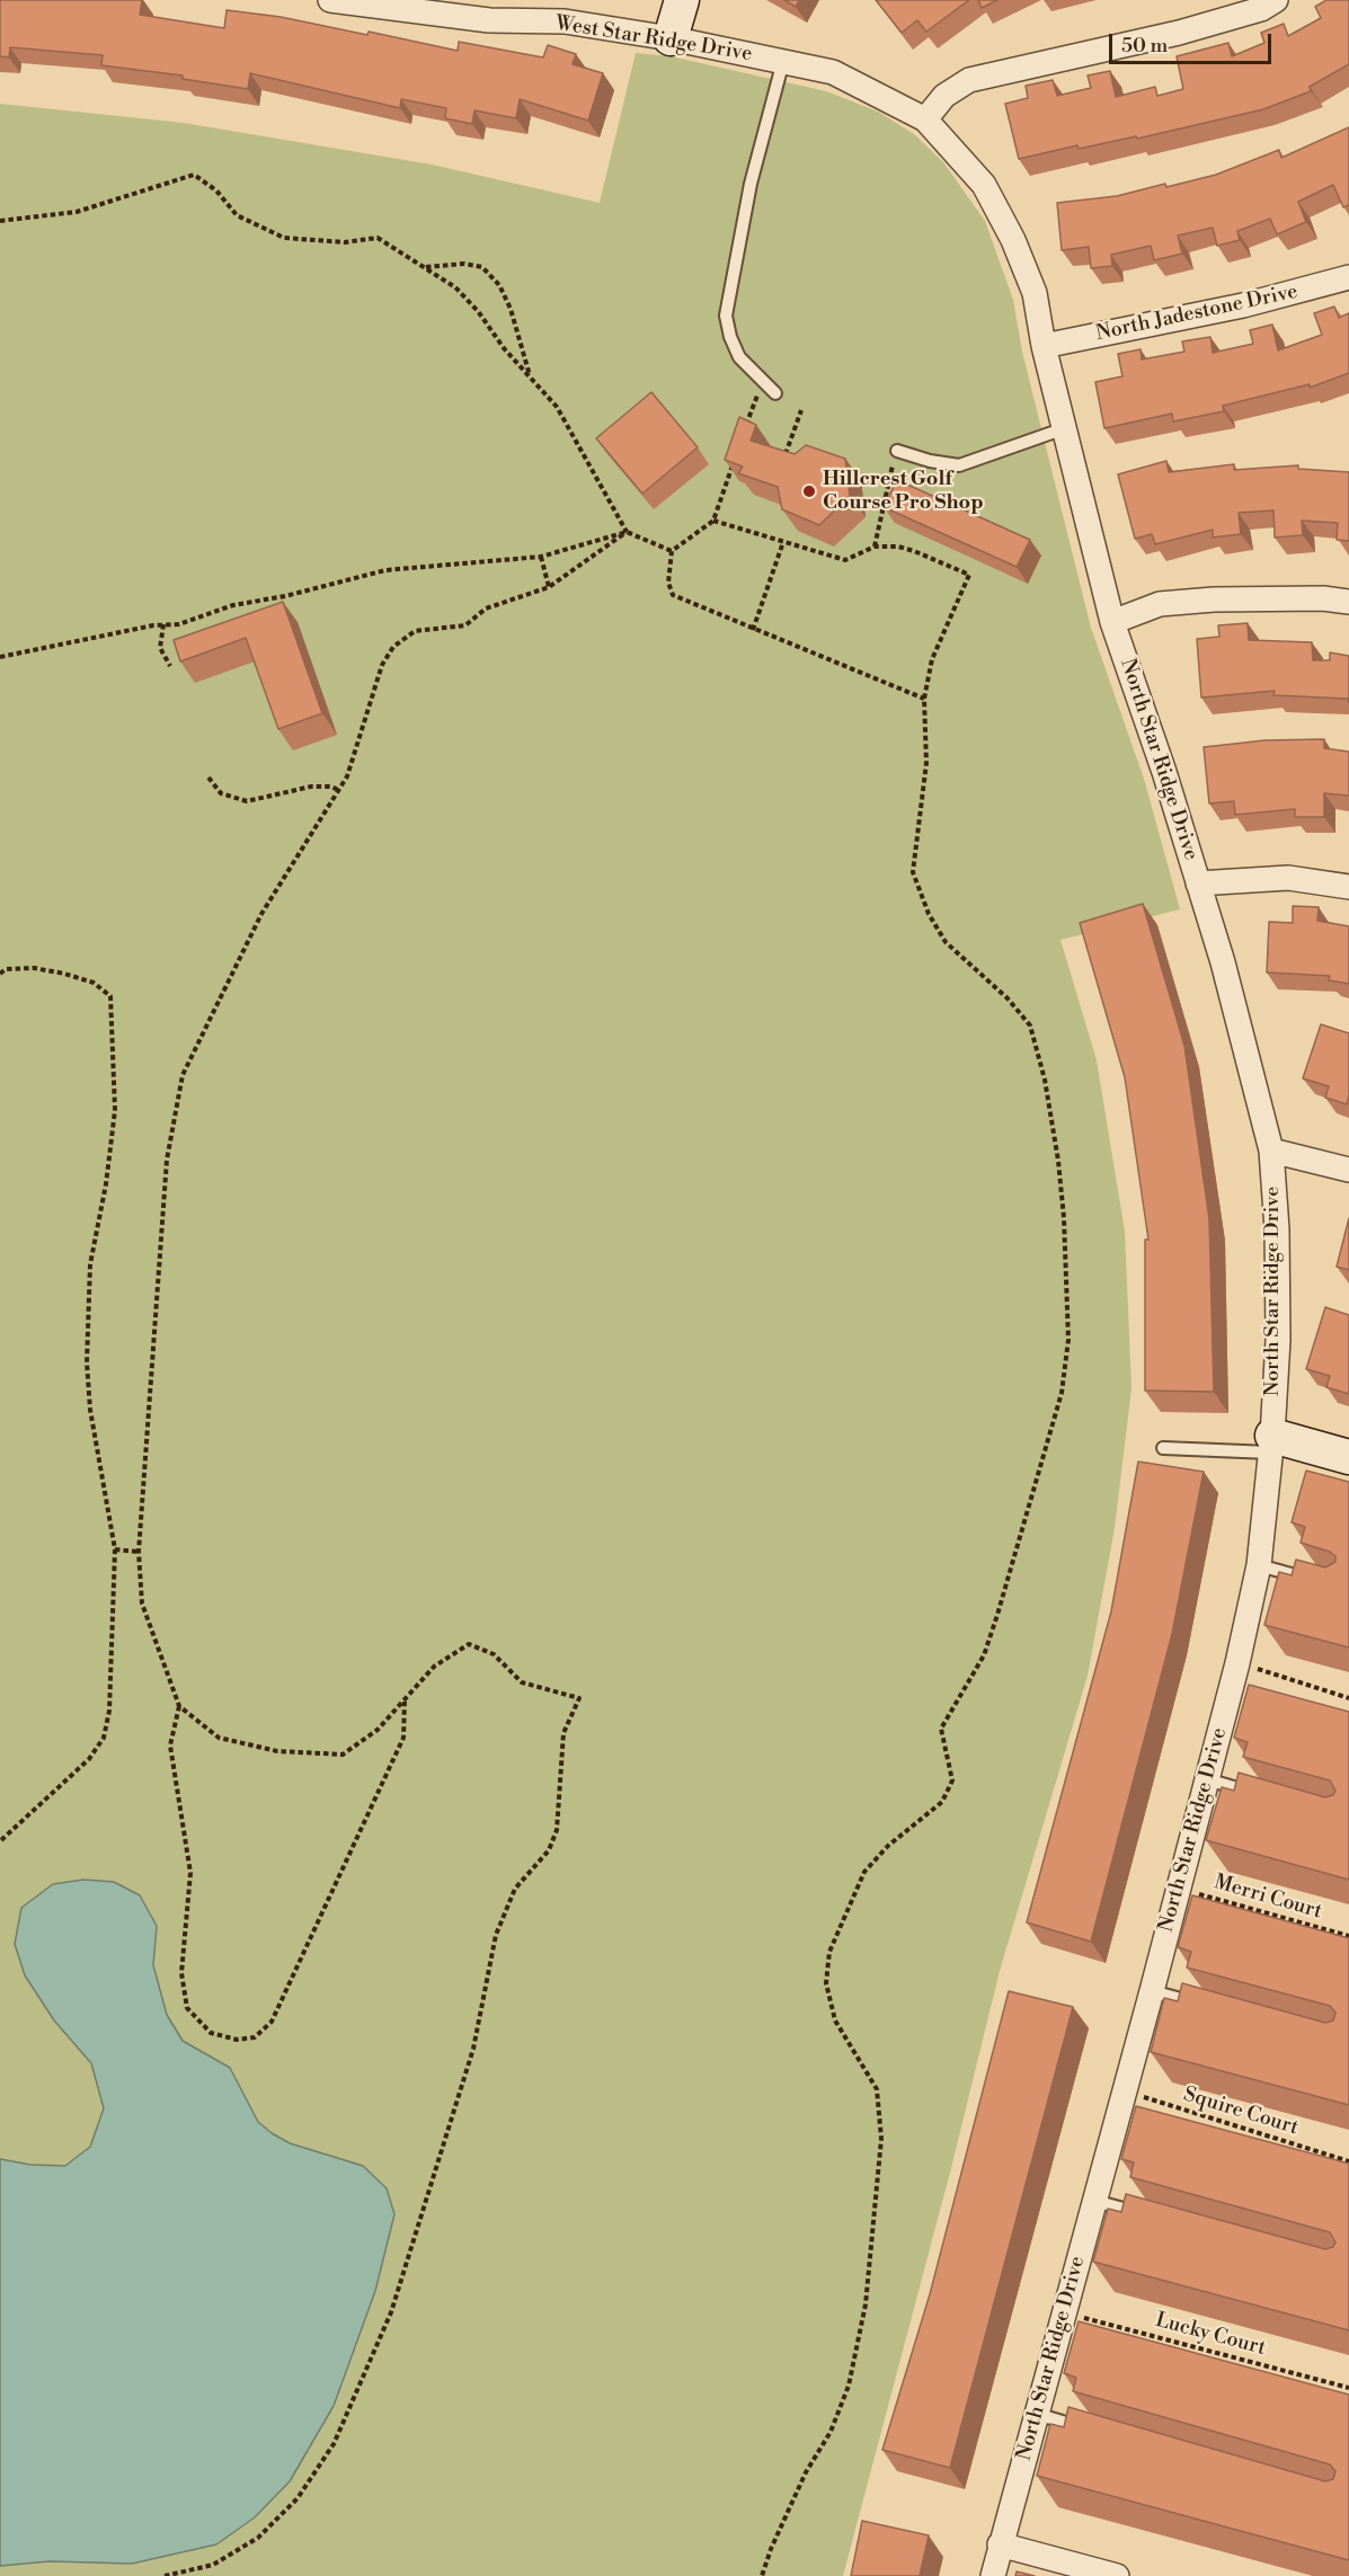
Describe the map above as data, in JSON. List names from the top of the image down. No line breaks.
{"streets":{"street":["West Star Ridge Drive","North Jadestone Drive","North Star Ridge Drive"],"path":["Merri Court","Squire Court","Lucky Court"]},"crossings":[["West Star Ridge Drive","North Star Ridge Drive"],["North Jadestone Drive","North Star Ridge Drive"],["North Star Ridge Drive","Merri Court"],["North Star Ridge Drive","Squire Court"],["North Star Ridge Drive","Lucky Court"]],"places":["Hillcrest Golf Course Pro Shop"],"scale_bar":"50 m"}
